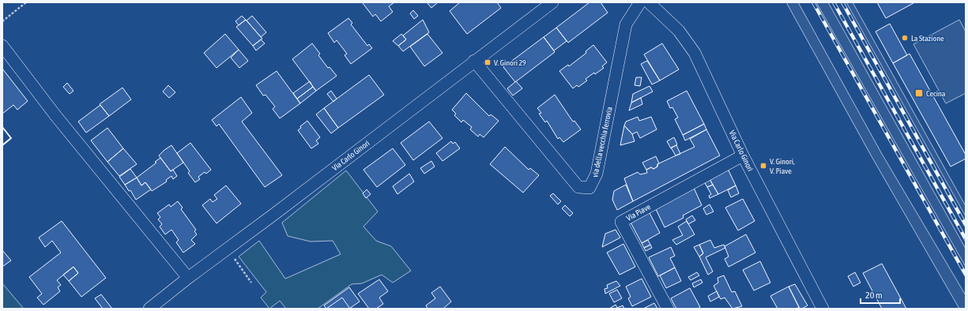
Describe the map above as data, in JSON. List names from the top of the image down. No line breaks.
{"streets":{"street":["via della vecchia ferrovia","Via Carlo Ginori","Via Piave"]},"crossings":[["via della vecchia ferrovia","Via Carlo Ginori"],["Via Carlo Ginori","Via Piave"]],"places":{"other":["La Stazione"],"transit":["V. Ginori 29","Cecina","V. Ginori, V. Piave"]},"scale_bar":"20 m"}
